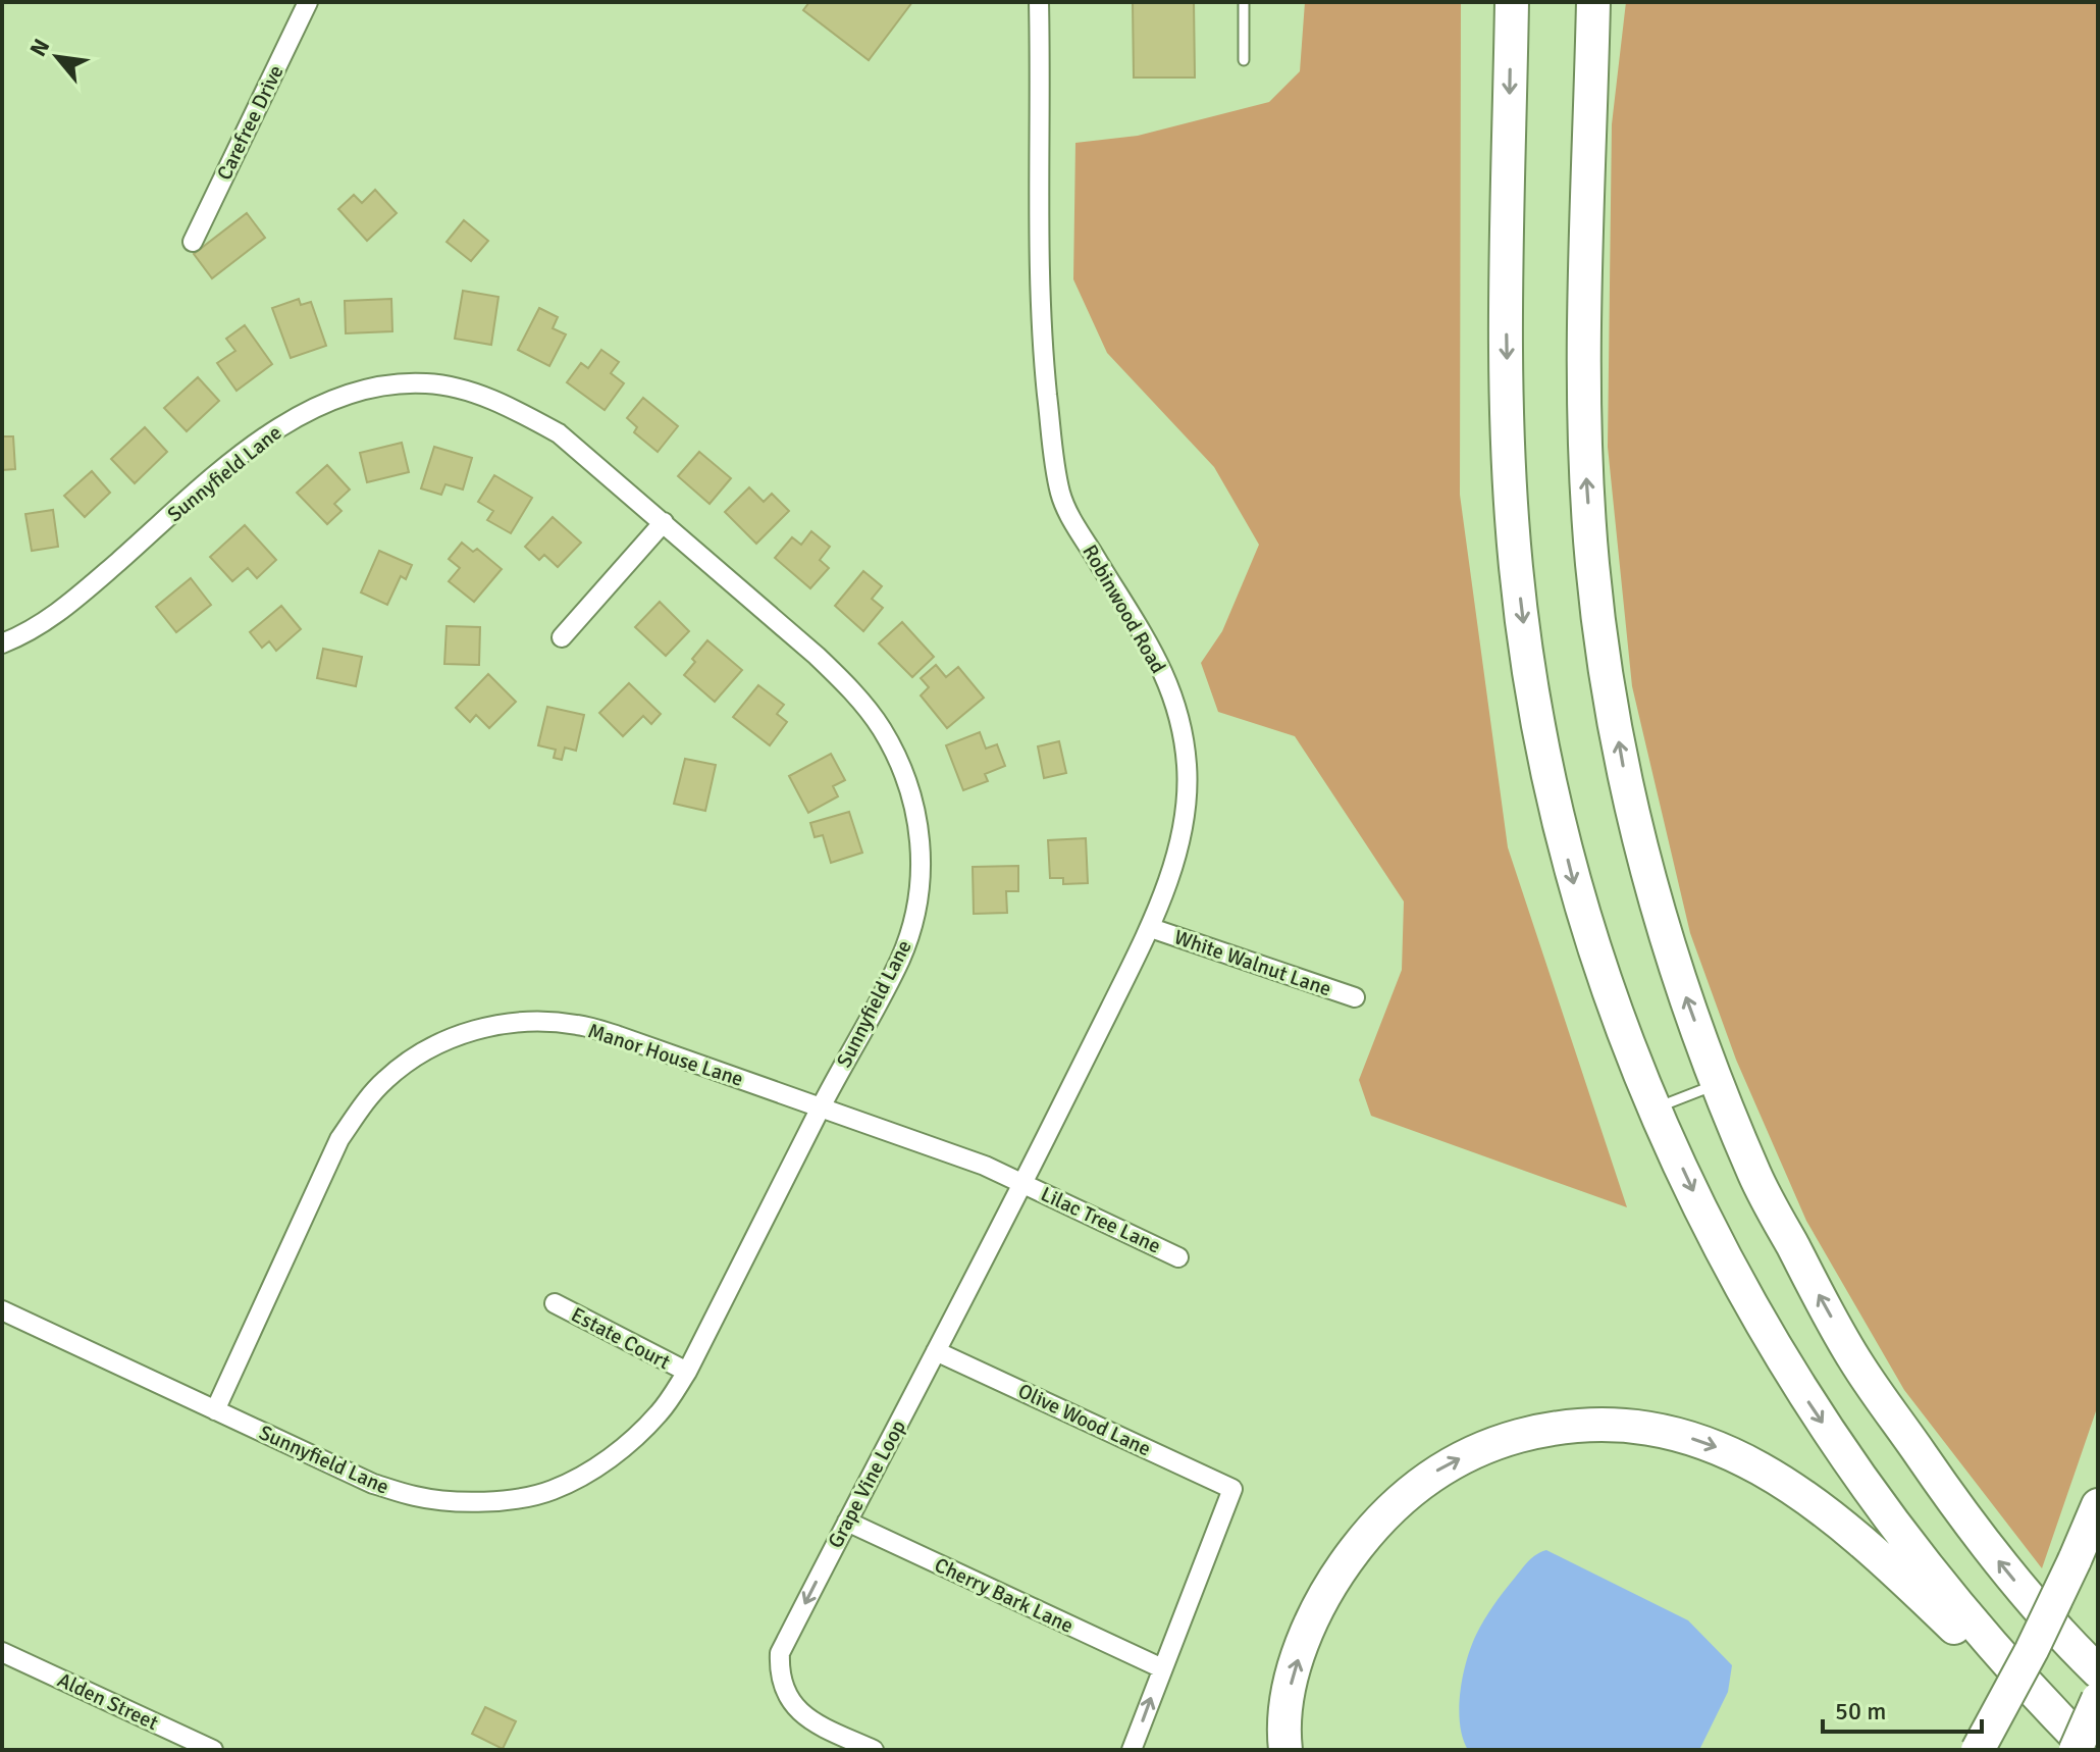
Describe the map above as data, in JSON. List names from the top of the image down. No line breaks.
{"streets":{"street":["Carefree Drive","Sunnyfield Lane","Robinwood Road","White Walnut Lane","Manor House Lane","Lilac Tree Lane","Estate Court","Olive Wood Lane","Grape Vine Loop","Cherry Bark Lane","Alden Street"]},"crossings":[["Sunnyfield Lane","Manor House Lane"],["Sunnyfield Lane","Estate Court"],["Robinwood Road","White Walnut Lane"],["Robinwood Road","Manor House Lane"],["Robinwood Road","Lilac Tree Lane"],["Robinwood Road","Grape Vine Loop"],["Manor House Lane","Lilac Tree Lane"],["Manor House Lane","Grape Vine Loop"],["Lilac Tree Lane","Grape Vine Loop"],["Olive Wood Lane","Grape Vine Loop"],["Olive Wood Lane","Cherry Bark Lane"],["Grape Vine Loop","Cherry Bark Lane"]],"scale_bar":"50 m","north":"top left"}
